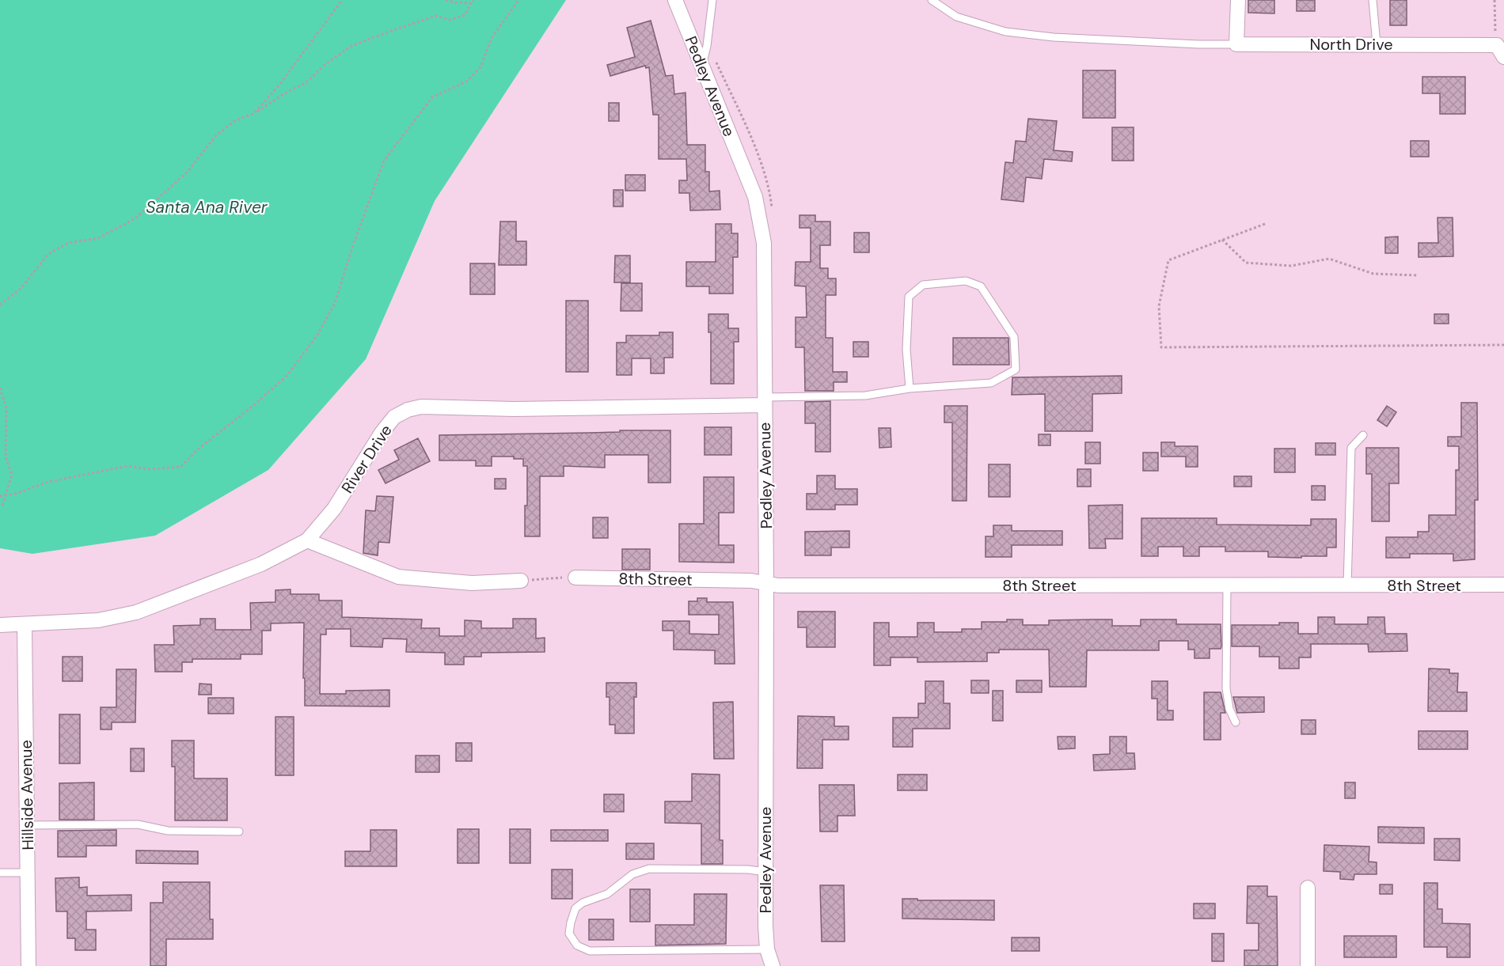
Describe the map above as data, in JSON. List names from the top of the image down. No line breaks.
{"streets":{"street":["North Drive","Pedley Avenue","River Drive","8th Street","Hillside Avenue"]},"crossings":[["Pedley Avenue","River Drive"],["Pedley Avenue","8th Street"],["River Drive","Hillside Avenue"]],"water":["Santa Ana River"]}
